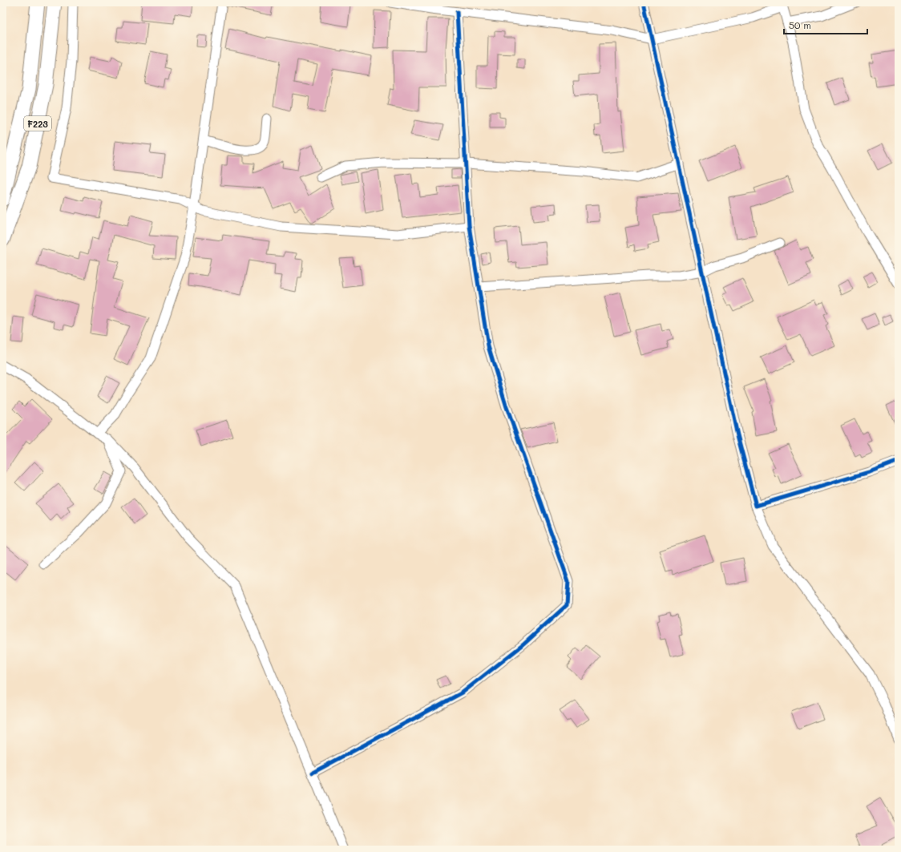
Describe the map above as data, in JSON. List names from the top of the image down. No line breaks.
{"streets":{"main road":["F223"]},"scale_bar":"50 m"}
